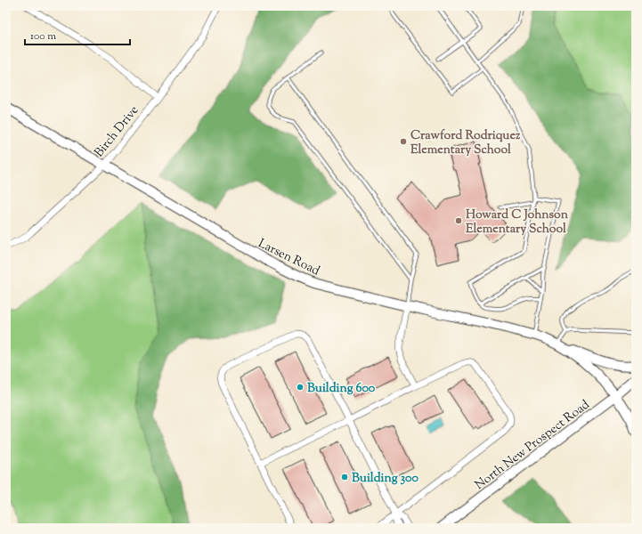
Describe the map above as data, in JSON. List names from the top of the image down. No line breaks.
{"streets":{"street":["Birch Drive","Larsen Road","North New Prospect Road"]},"crossings":[["Birch Drive","Larsen Road"],["Larsen Road","North New Prospect Road"]],"places":["Crawford Rodriquez Elementary School","Howard C Johnson Elementary School","Building 600","Building 300"],"scale_bar":"100 m"}
